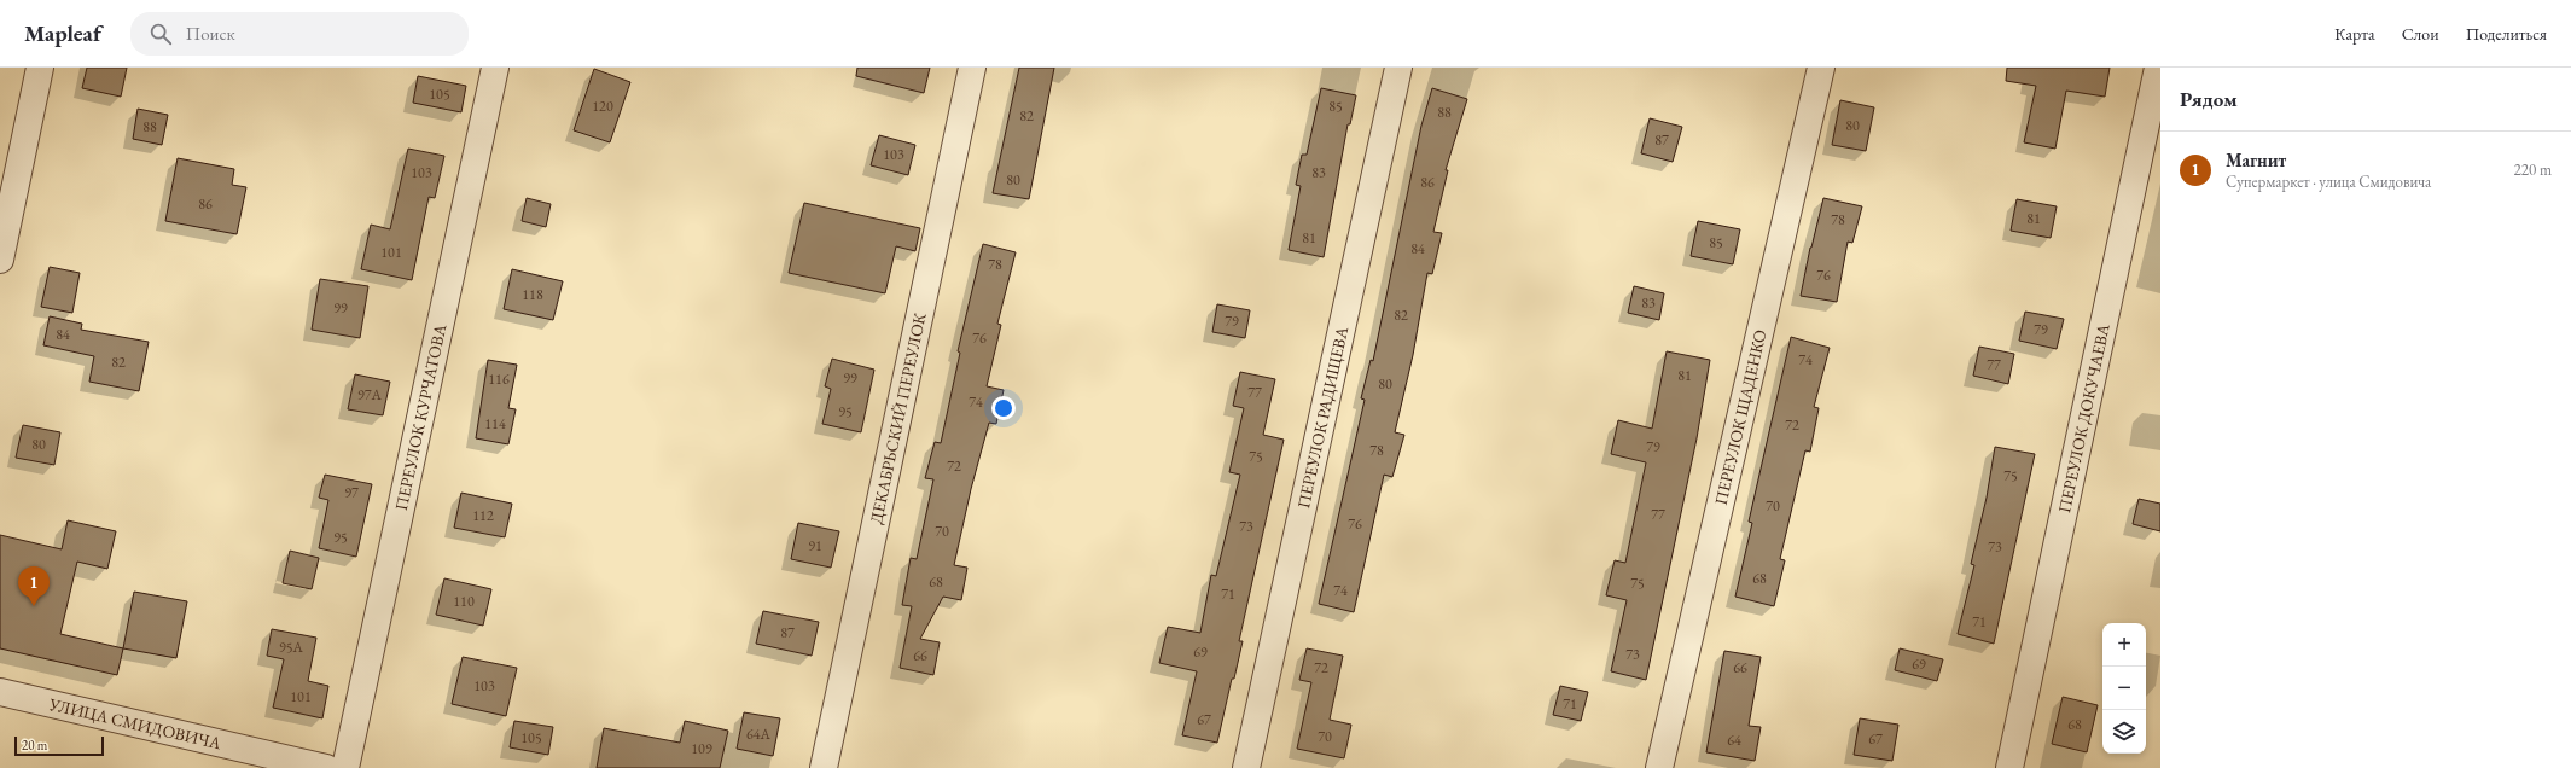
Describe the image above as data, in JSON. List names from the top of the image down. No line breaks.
{"streets":{"street":["ПЕРЕУЛОК КУРЧАТОВА","ДЕКАБРЬСКИЙ ПЕРЕУЛОК","ПЕРЕУЛОК РАДИЩЕВА","ПЕРЕУЛОК ЩАДЕНКО","ПЕРЕУЛОК ДОКУЧАЕВА","УЛИЦА СМИДОВИЧА"]},"house_numbers":["105","120","85","88","82","80","88","87","103","103","83","80","86","86","81","78","81","85","84","101","78","76","118","83","99","82","79","79","84","76","74","82","77","81","99","116","80","77","97А","74","95","114","72","80","79","78","75","72","75","97","70","77","112","76","73","70","95","91","73","68","68","75","74","71","110","71","87","95А","69","73","66","69","72","66","103","101","71","67","68","64А","70","105","67","64","109"],"scale_bar":"20 m","page":{"header":"Mapleaf","search":"Поиск","nav":["Карта","Слои","Поделиться"],"heading":"Рядом","list":[{"mark":"1","name":"Магнит","note":"Супермаркет · улица Смидовича","value":"220 m"}],"pins":"1","map_buttons":["+","−"],"scale":"20 m"}}
